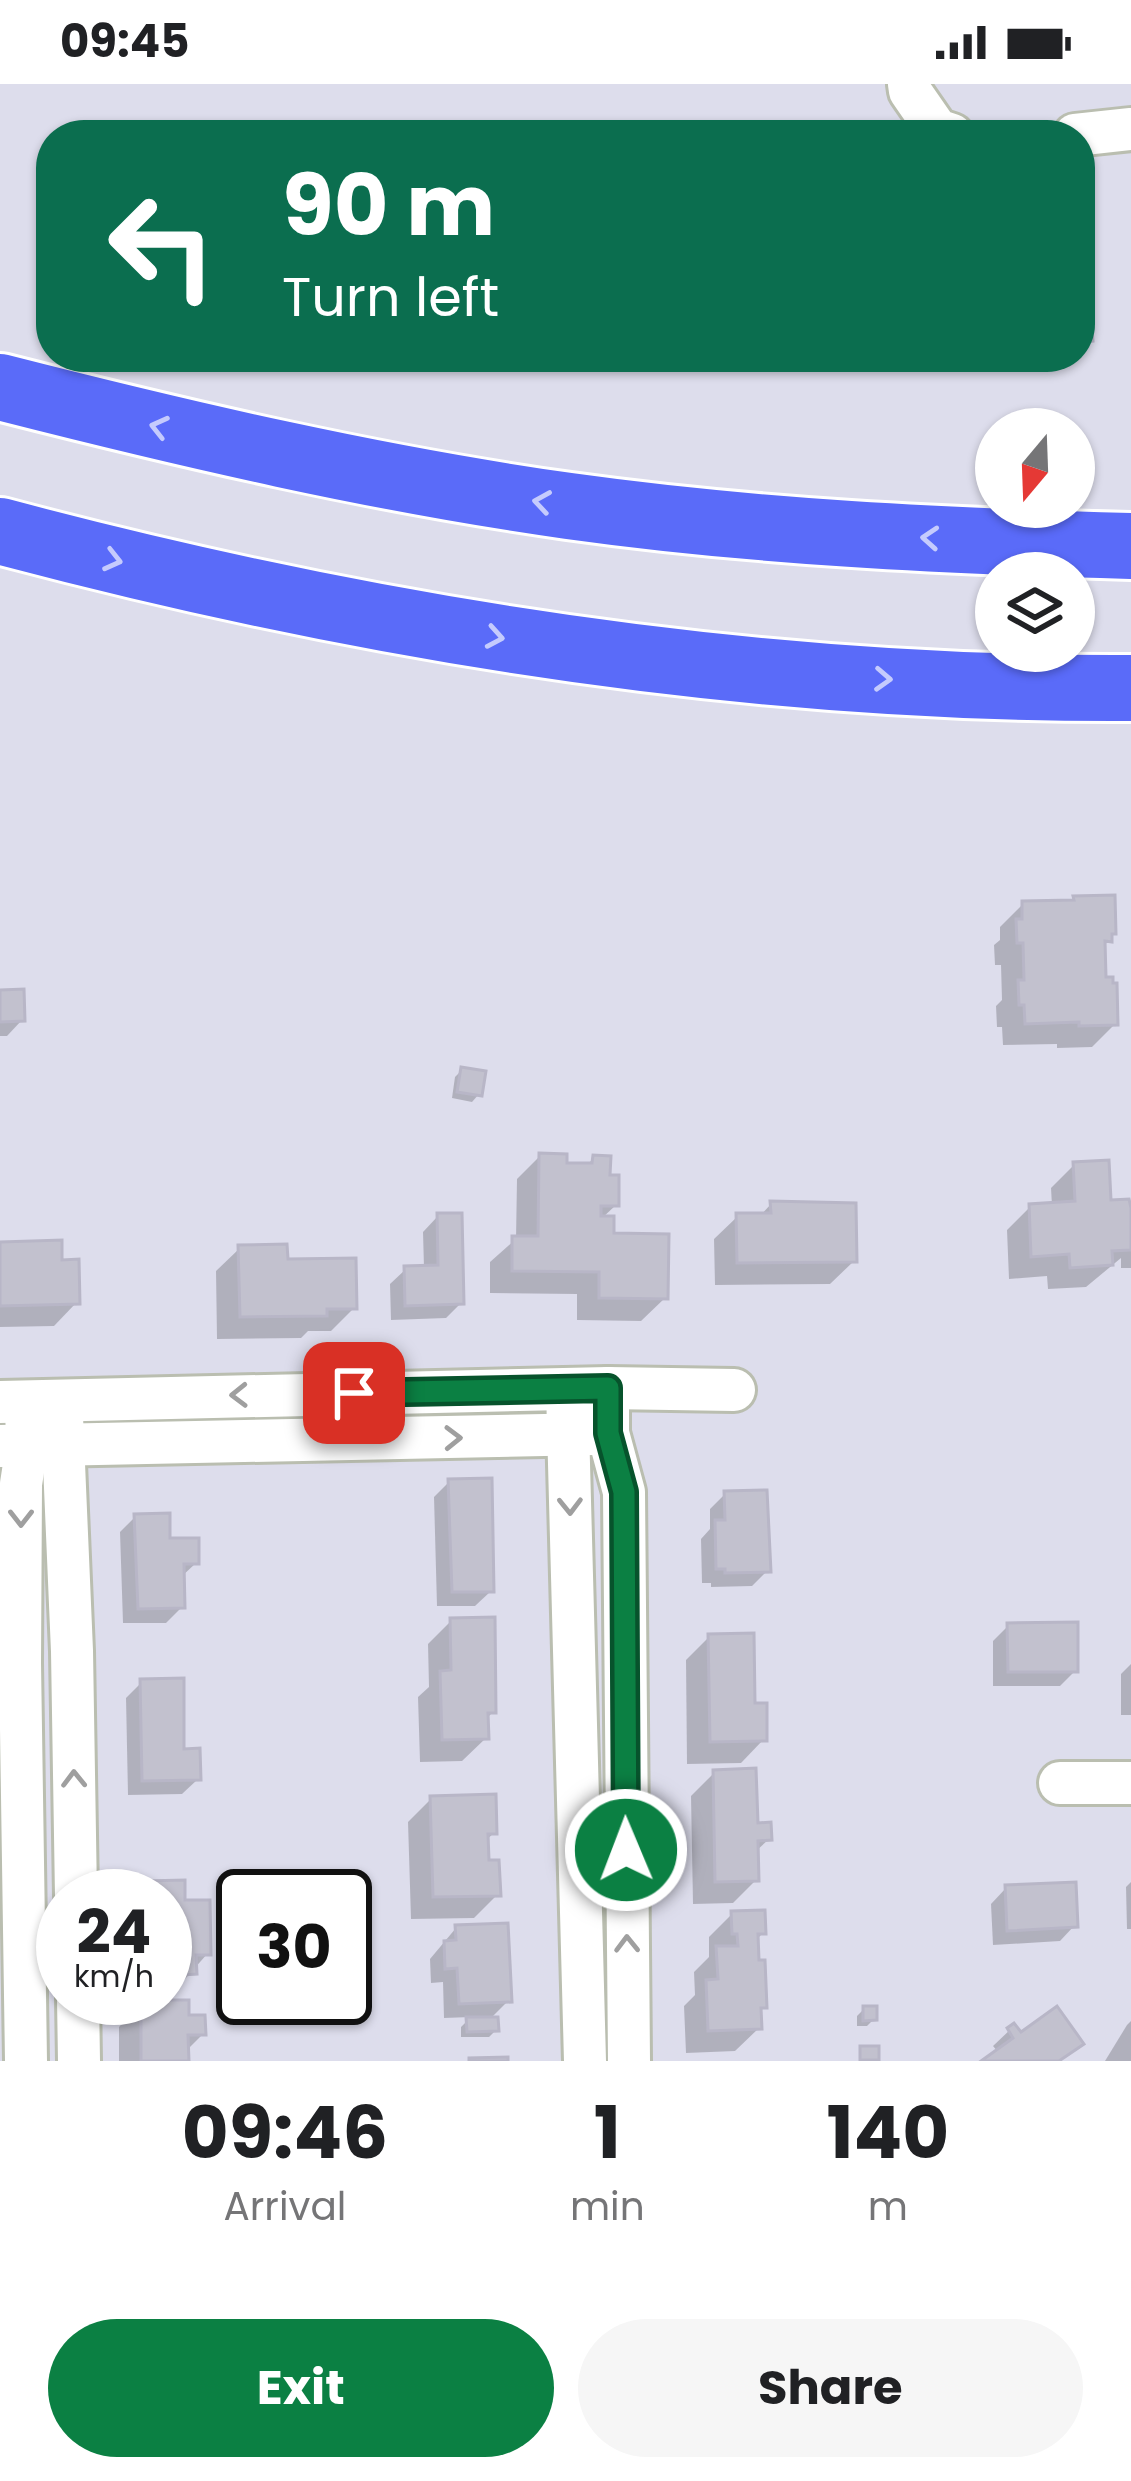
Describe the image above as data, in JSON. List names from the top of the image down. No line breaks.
{"north":"bottom","page":{"status":"09:45","turn":["90 m","Turn left"],"speed":"24 km/h","limit":"30","eta":["09:46","Arrival","1","min","140","m"],"buttons":["Exit","Share"]}}
